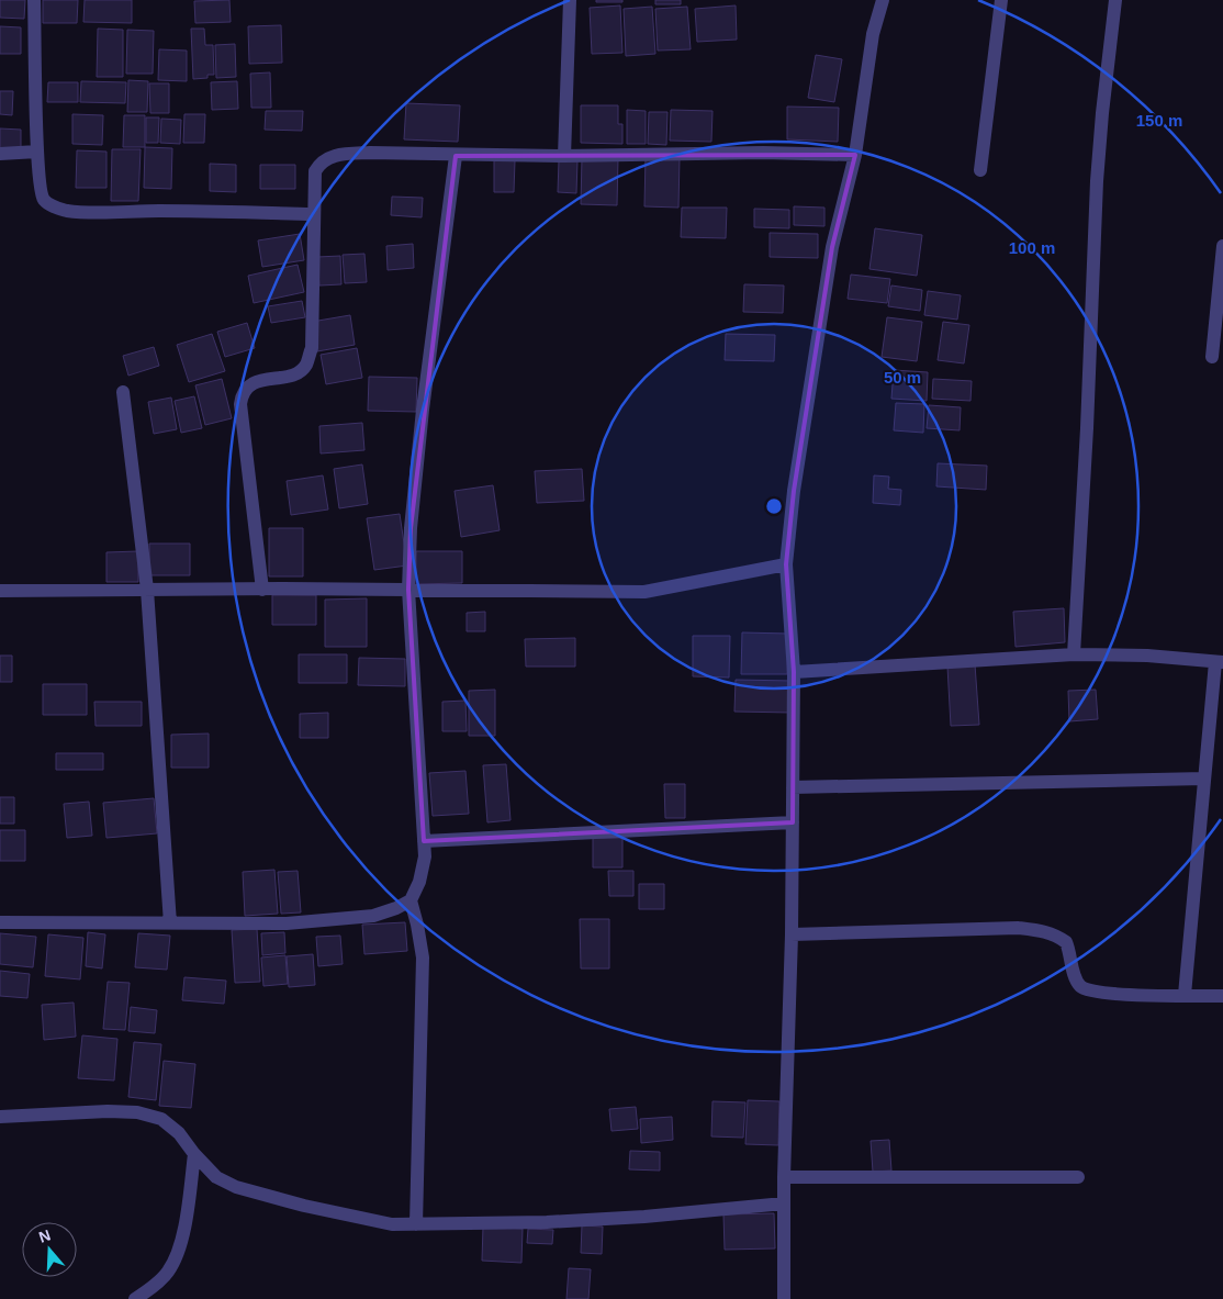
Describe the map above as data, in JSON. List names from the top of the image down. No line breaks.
{"north":"top","rings":["150 m","100 m","50 m"]}
